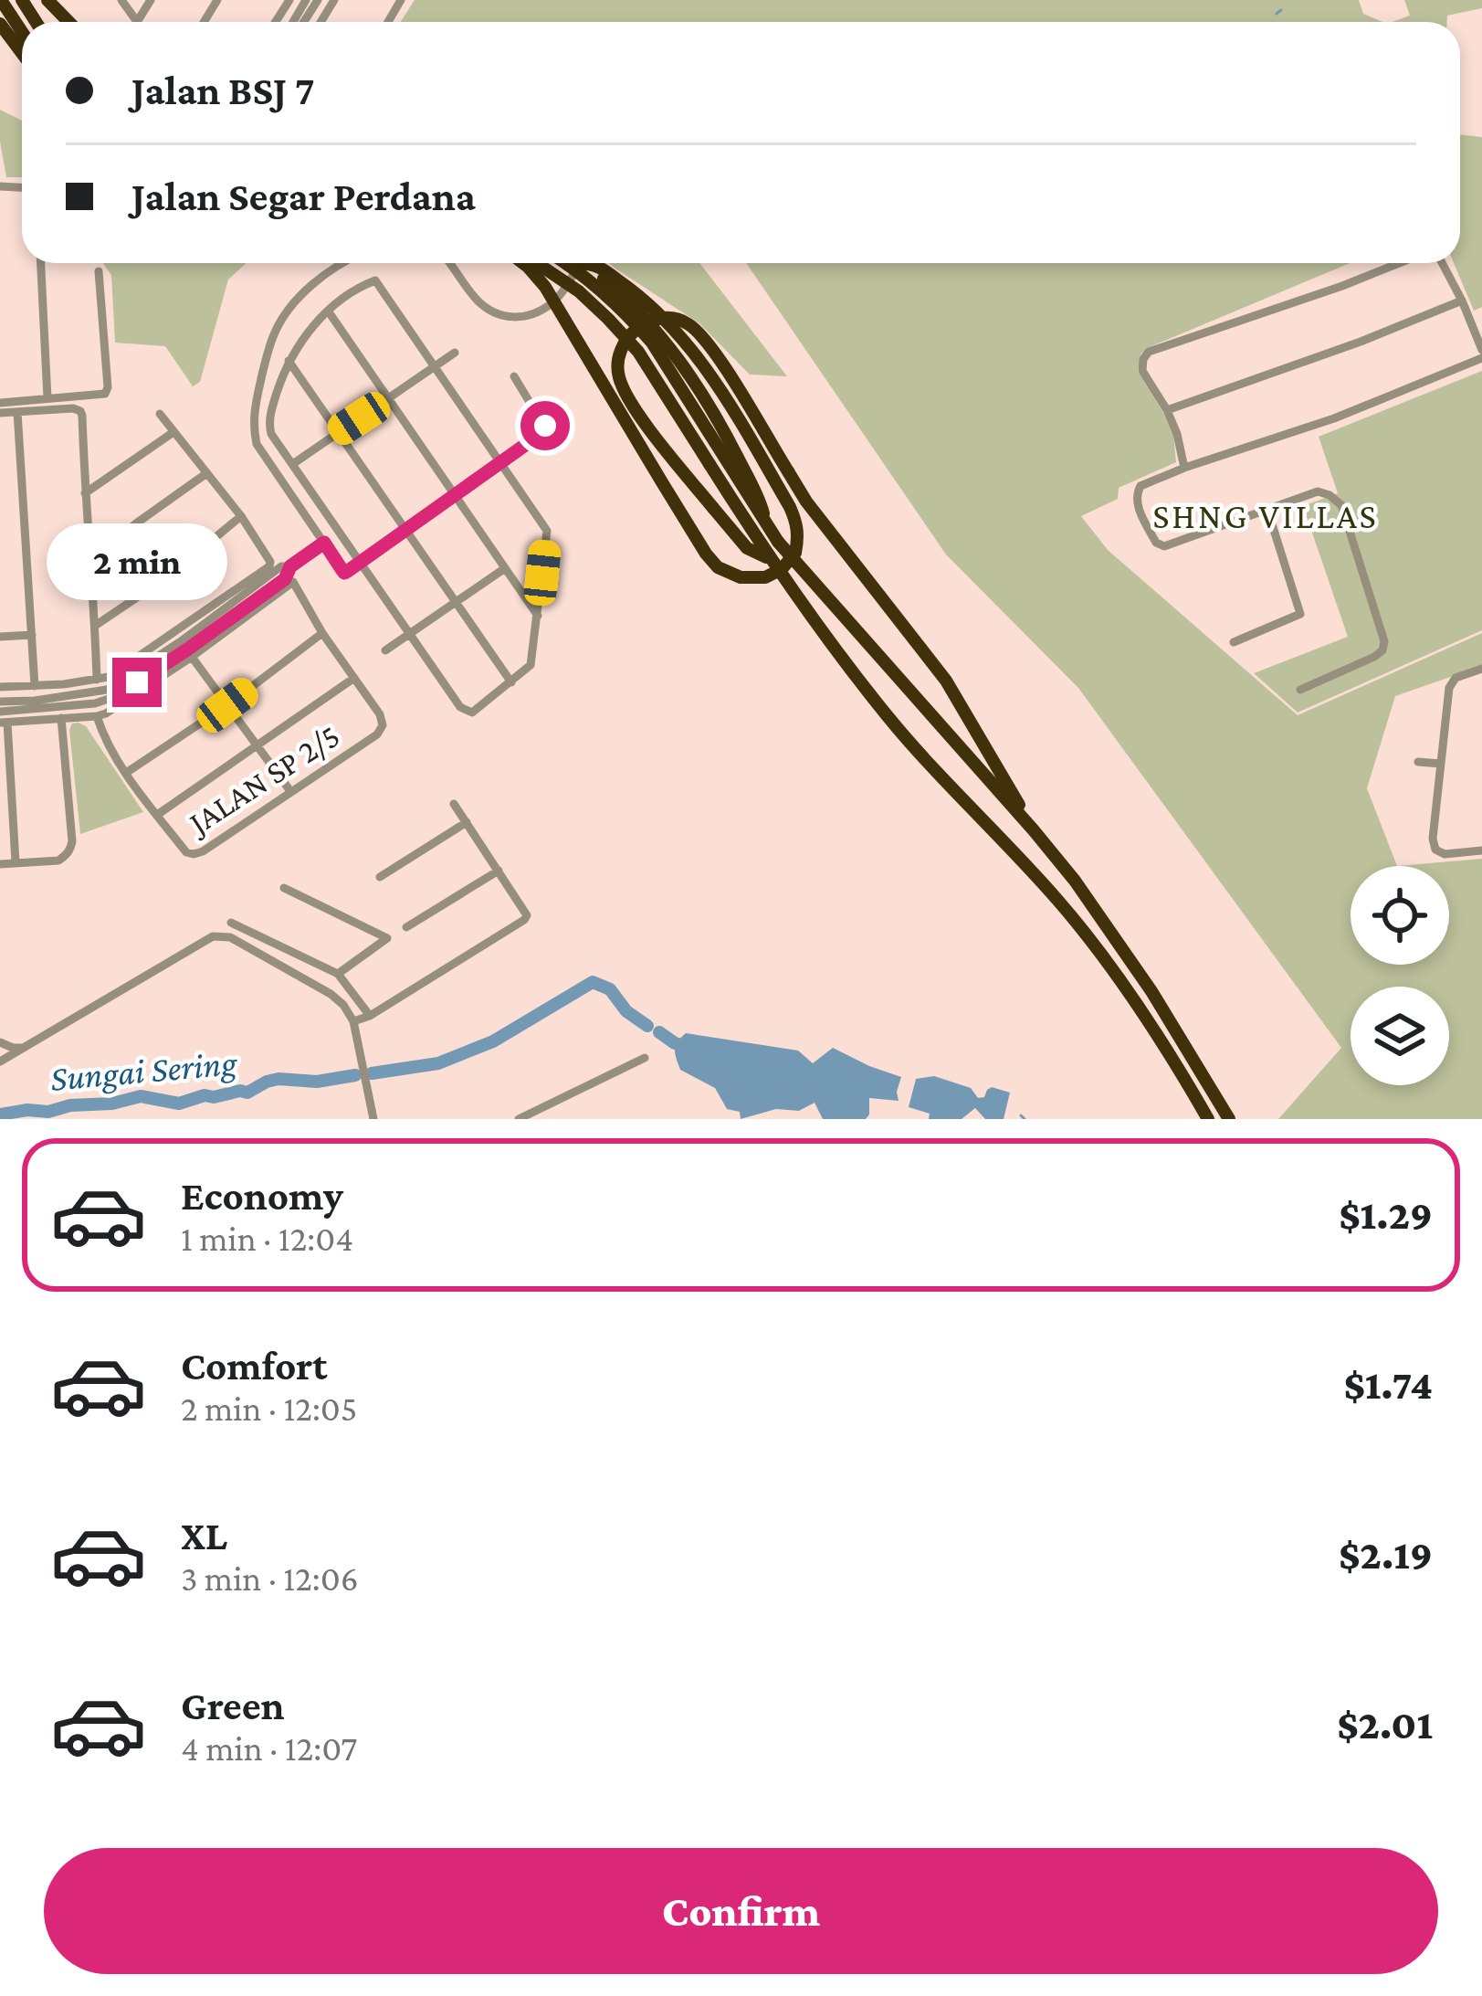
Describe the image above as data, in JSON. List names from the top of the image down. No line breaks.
{"streets":{"street":["JALAN SP 2/5"]},"districts":["SHNG VILLAS"],"water":["Sungai Sering"],"page":{"banner":["Jalan BSJ 7","Jalan Segar Perdana"],"bubble":"2 min","list":[{"name":"Economy","note":"1 min · 12:04","value":"$1.29"},{"name":"Comfort","note":"2 min · 12:05","value":"$1.74"},{"name":"XL","note":"3 min · 12:06","value":"$2.19"},{"name":"Green","note":"4 min · 12:07","value":"$2.01"}],"buttons":"Confirm"}}
